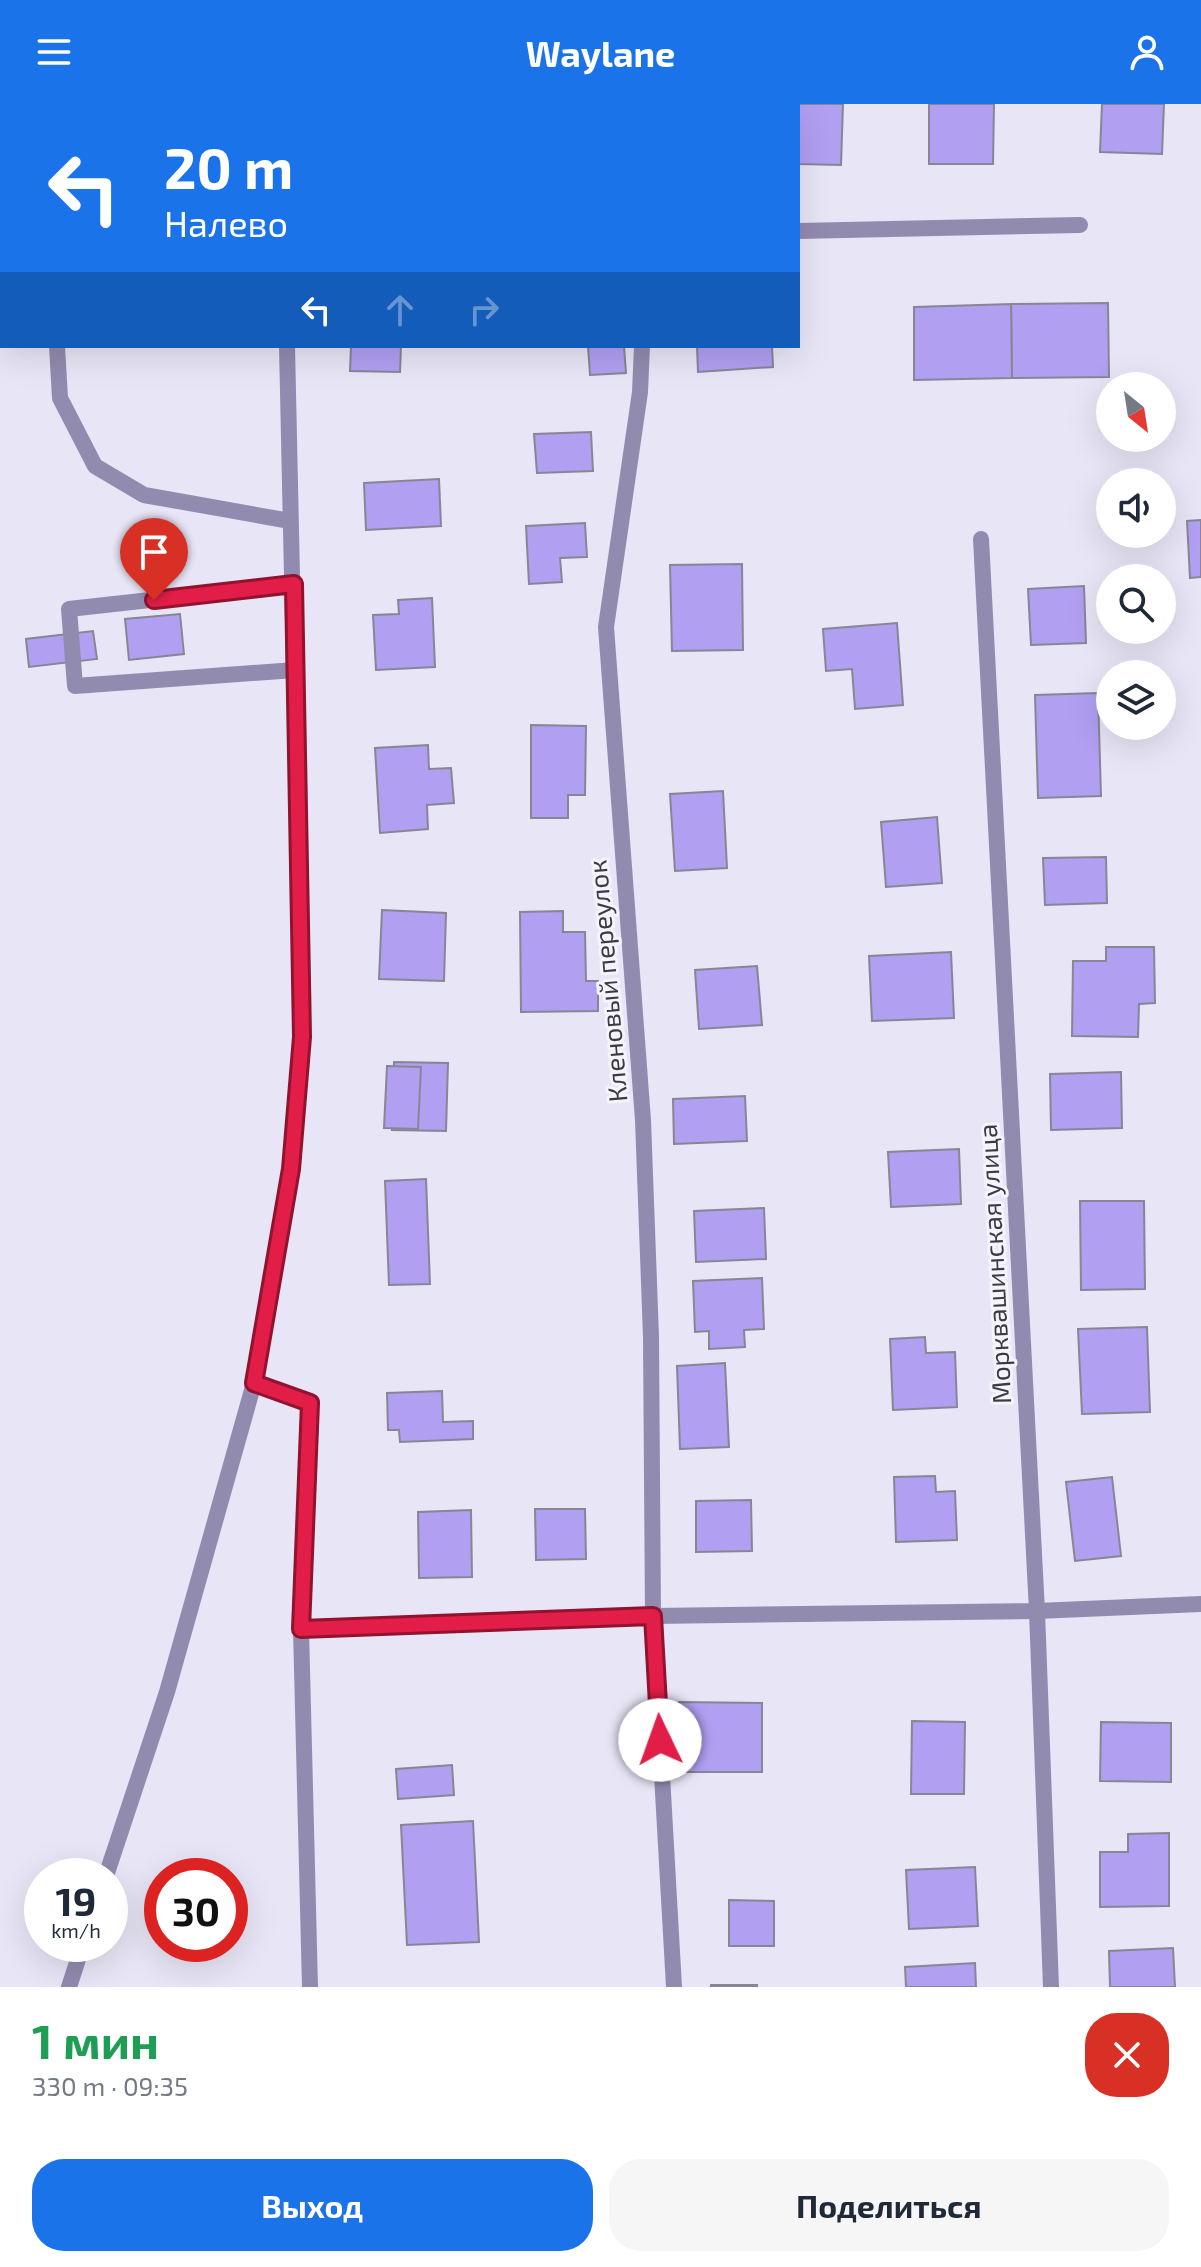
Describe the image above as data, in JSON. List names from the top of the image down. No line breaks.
{"streets":{"street":["Кленовый переулок","Морквашинская улица"]},"north":"bottom right","page":{"header":"Waylane","turn":["20 m","Налево"],"speed":"19 km/h","limit":"30","heading":["1 мин","330 m · 09:35"],"buttons":["Выход","Поделиться"]}}
